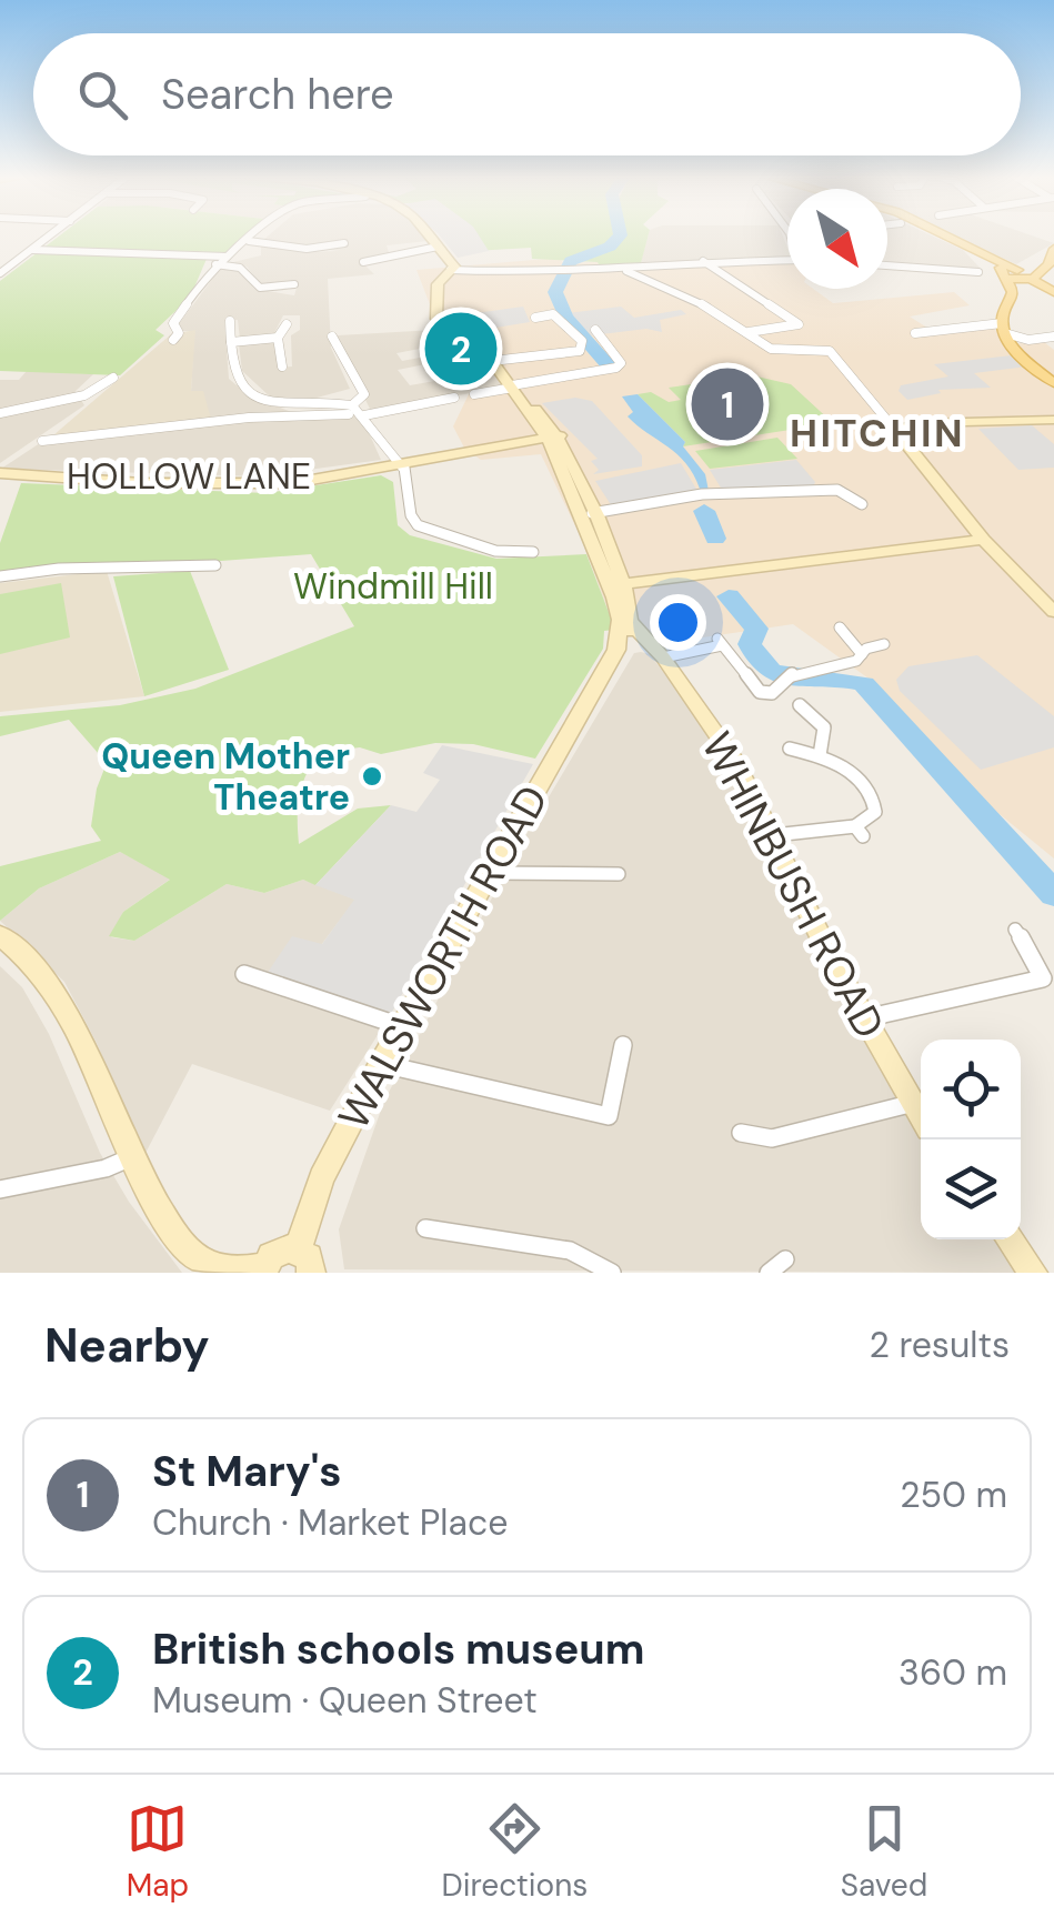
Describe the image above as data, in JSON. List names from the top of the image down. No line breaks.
{"streets":{"street":["HOLLOW LANE","WHINBUSH ROAD","WALSWORTH ROAD"]},"crossings":[["WHINBUSH ROAD","WALSWORTH ROAD"]],"districts":["HITCHIN"],"parks":["Windmill Hill"],"places":["Queen Mother Theatre"],"north":"bottom right","page":{"search":"Search here","pins":["2","1"],"heading":["Nearby","2 results"],"list":[{"mark":"1","name":"St Mary's","note":"Church · Market Place","value":"250 m"},{"mark":"2","name":"British schools museum","note":"Museum · Queen Street","value":"360 m"}],"nav":["Map","Directions","Saved"]}}
